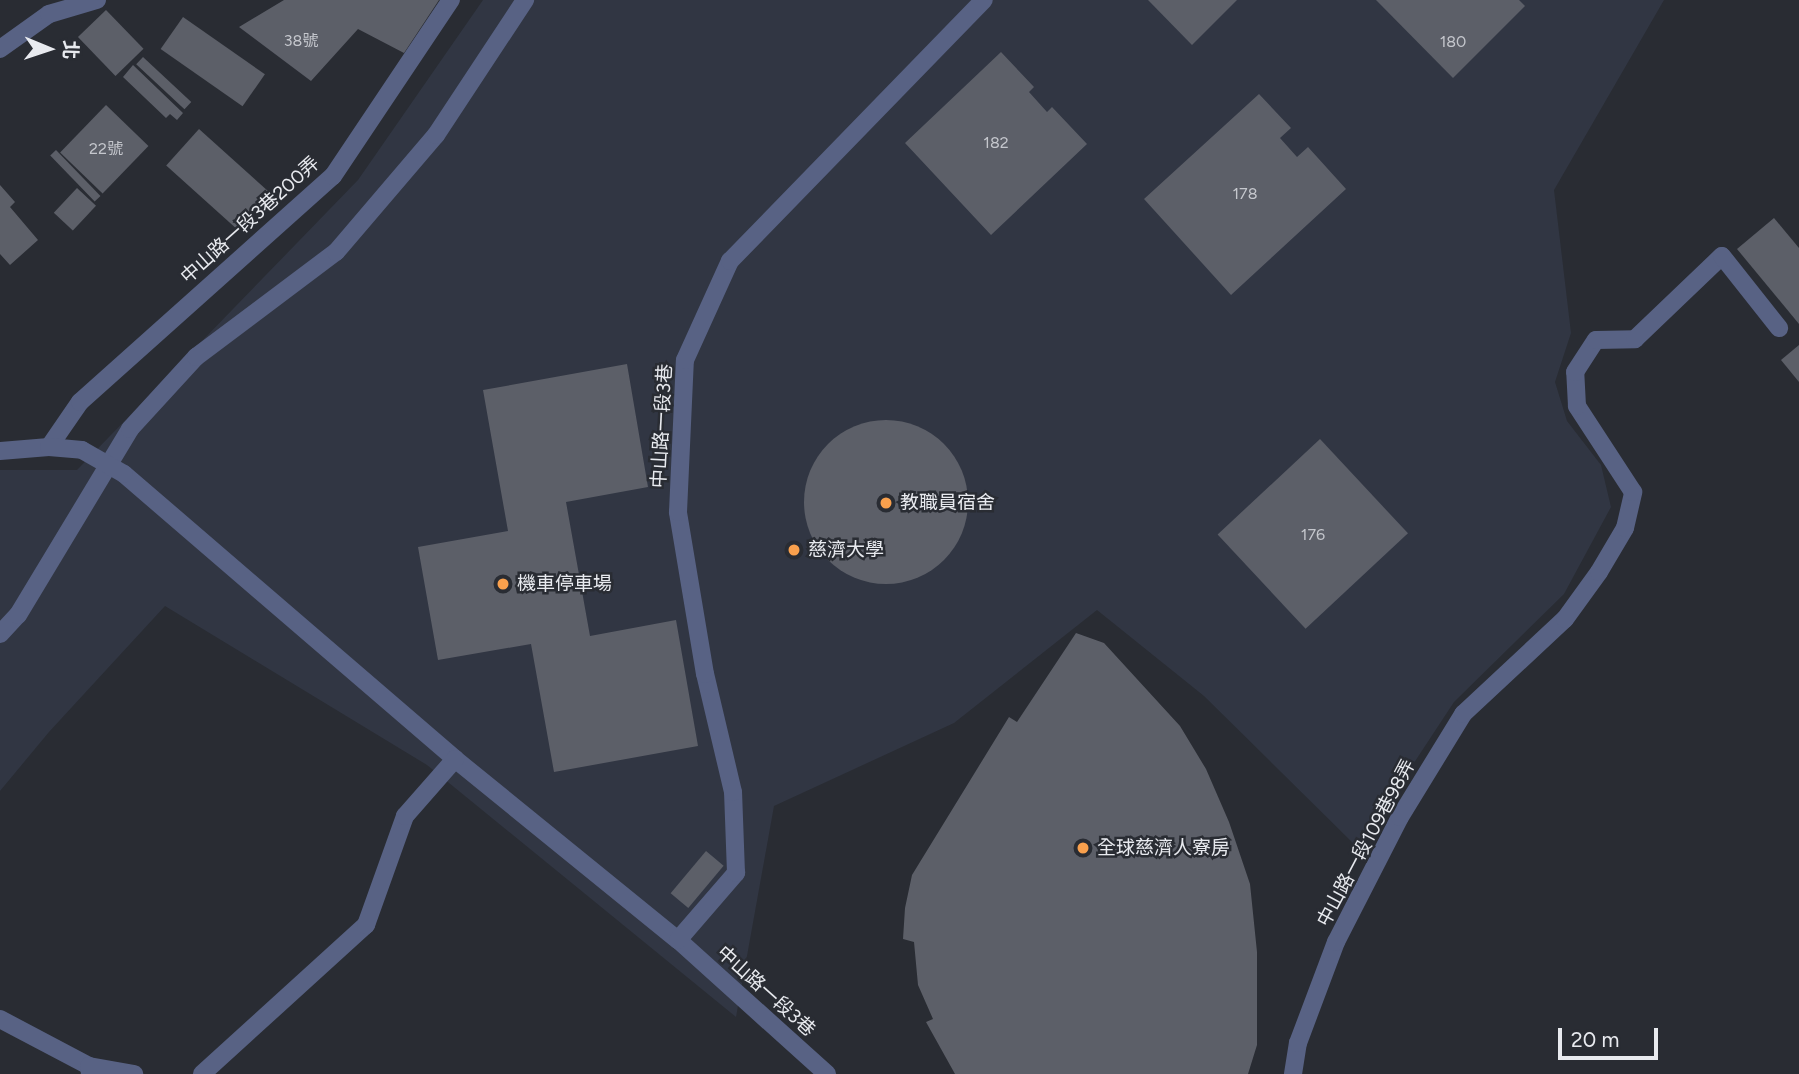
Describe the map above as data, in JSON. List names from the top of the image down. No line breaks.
{"streets":{"lane":["中山路一段3巷200弄","中山路一段3巷","中山路一段109巷98弄"]},"crossings":[["中山路一段3巷200弄","中山路一段3巷"]],"places":["教職員宿舍","慈濟大學","機車停車場","全球慈濟人寮房"],"house_numbers":["38號","180","182","22號","178","176"],"scale_bar":"20 m","north":"right"}
